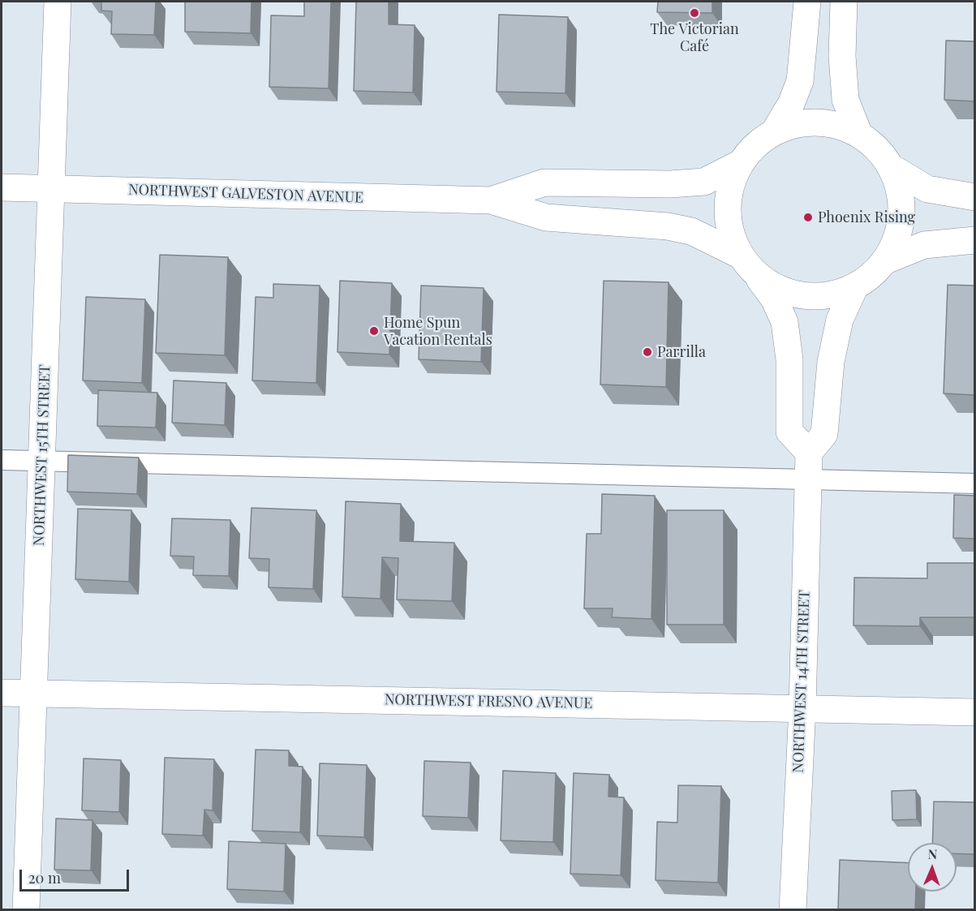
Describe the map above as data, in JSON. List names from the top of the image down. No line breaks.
{"streets":{"street":["NORTHWEST GALVESTON AVENUE","NORTHWEST 15TH STREET","NORTHWEST 14TH STREET","NORTHWEST FRESNO AVENUE"]},"crossings":[["NORTHWEST GALVESTON AVENUE","NORTHWEST 15TH STREET"],["NORTHWEST 15TH STREET","NORTHWEST FRESNO AVENUE"],["NORTHWEST 14TH STREET","NORTHWEST FRESNO AVENUE"]],"places":["The Victorian Café","Phoenix Rising","Home Spun Vacation Rentals","Parrilla"],"scale_bar":"20 m","north":"top"}
